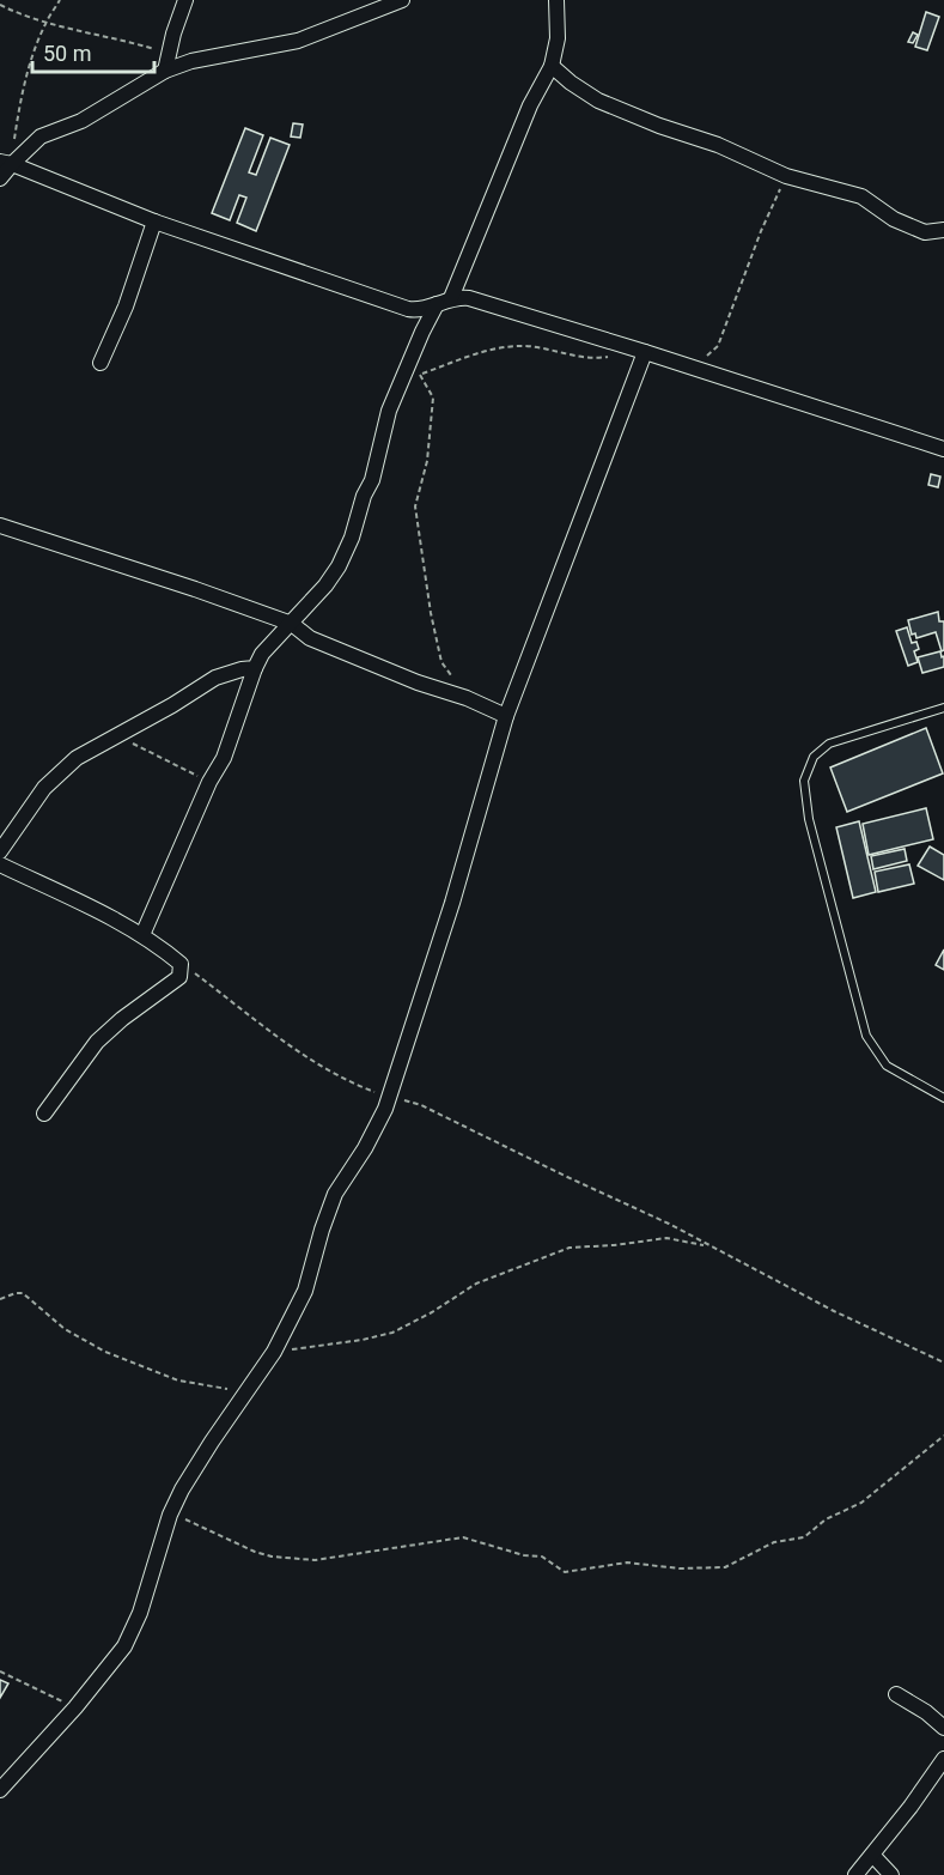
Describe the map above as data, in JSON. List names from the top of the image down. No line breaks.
{"scale_bar":"50 m"}
